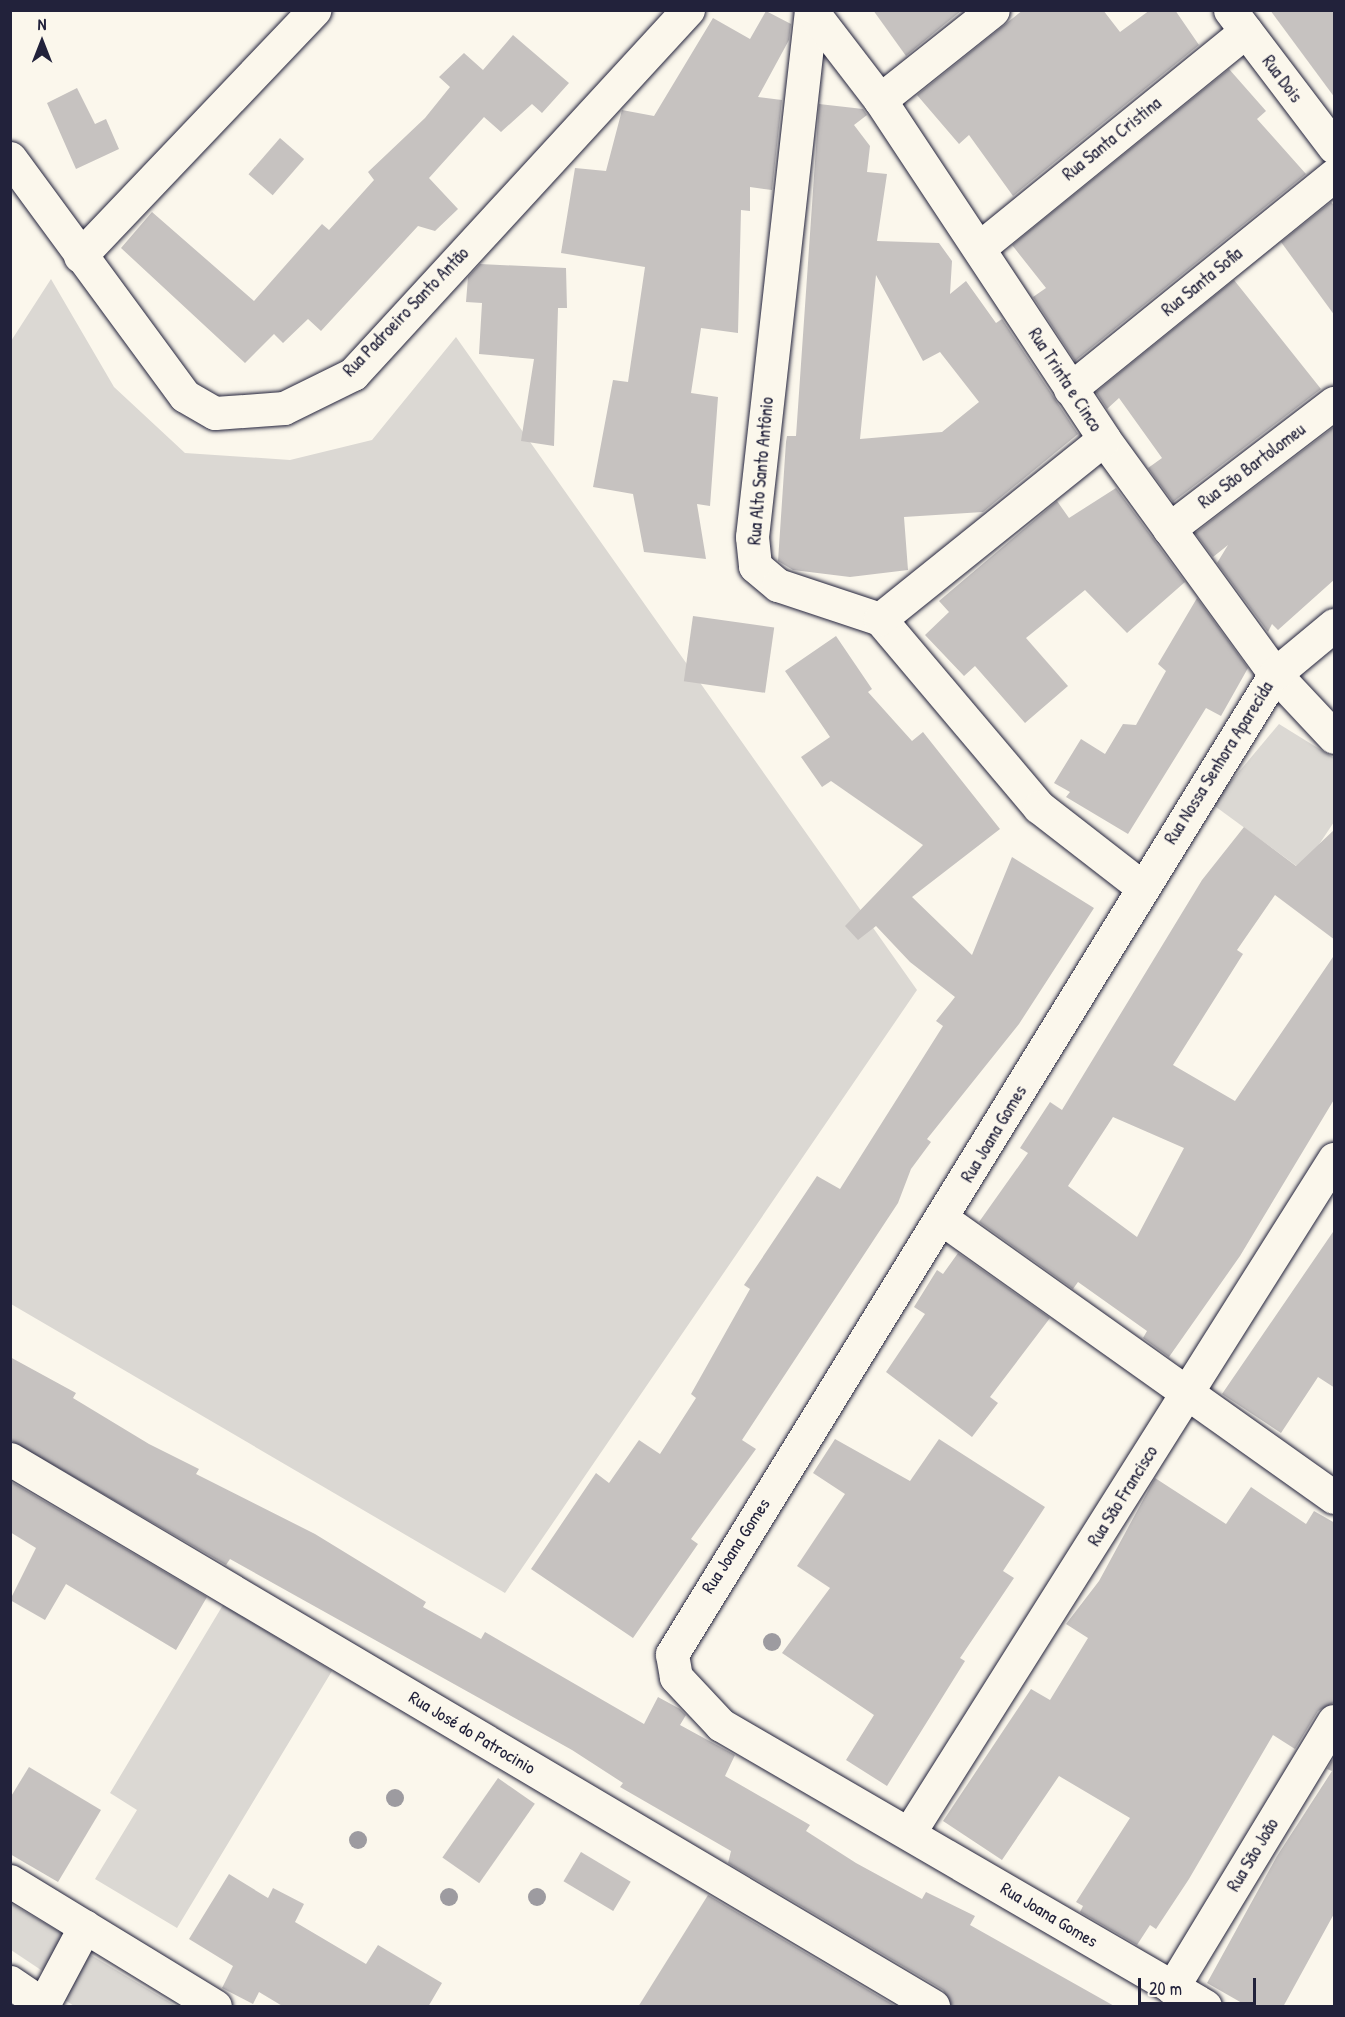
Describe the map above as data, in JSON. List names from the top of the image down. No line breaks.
{"streets":{"street":["Rua Dois","Rua Santa Cristina","Rua Santa Sofia","Rua Padroeiro Santo Antão","Rua Trinta e Cinco","Rua São Bartolomeu","Rua Alto Santo Antônio","Rua Nossa Senhora Aparecida","Rua Joana Gomes","Rua São Francisco","Rua José do Patrocinio","Rua São João"]},"crossings":[["Rua Dois","Rua Santa Cristina"],["Rua Santa Cristina","Rua Trinta e Cinco"],["Rua Santa Sofia","Rua Trinta e Cinco"],["Rua Trinta e Cinco","Rua São Bartolomeu"],["Rua Trinta e Cinco","Rua Alto Santo Antônio"],["Rua Trinta e Cinco","Rua Nossa Senhora Aparecida"],["Rua Nossa Senhora Aparecida","Rua Joana Gomes"],["Rua Joana Gomes","Rua São Francisco"],["Rua Joana Gomes","Rua São João"]],"scale_bar":"20 m","north":"top"}
